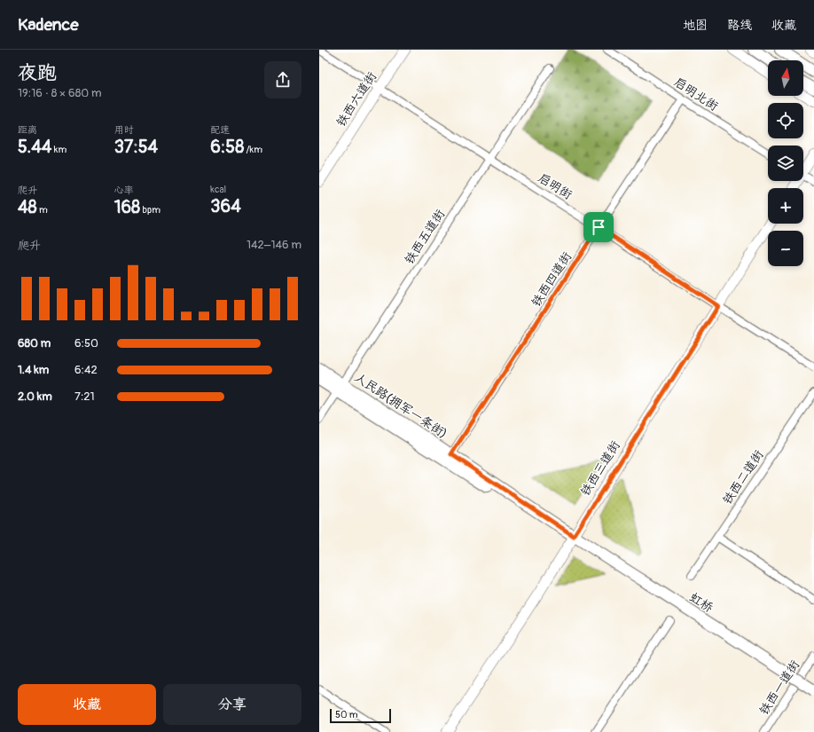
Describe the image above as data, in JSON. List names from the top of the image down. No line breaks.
{"streets":{"main road":["铁西六道街","人民路(拥军一条街)","铁西三道街","虹桥"],"street":["启明北街","启明街","铁西五道街","铁西四道街","铁西二道街","铁西一道街"]},"crossings":[["启明北街","铁西四道街"],["铁西六道街","启明街"],["启明街","铁西五道街"],["启明街","铁西四道街"],["启明街","铁西三道街"],["铁西五道街","人民路(拥军一条街)"],["铁西四道街","人民路(拥军一条街)"],["人民路(拥军一条街)","铁西三道街"],["人民路(拥军一条街)","虹桥"],["铁西三道街","虹桥"]],"scale_bar":"50 m","north":"top","page":{"header":"Kadence","nav":["地图","路线","收藏"],"heading":["夜跑","19:16 · 8 × 680 m"],"map_buttons":["+","−"],"stats":[["距离","5.44 km"],["用时","37:54"],["配速","6:58 /km"],["爬升","48 m"],["心率","168 bpm"],["kcal","364"]],"chart":["爬升","142–146 m"],"list":[{"name":"680 m","note":"6:50"},{"name":"1.4 km","note":"6:42"},{"name":"2.0 km","note":"7:21"}],"buttons":["收藏","分享"],"scale":"50 m"}}
